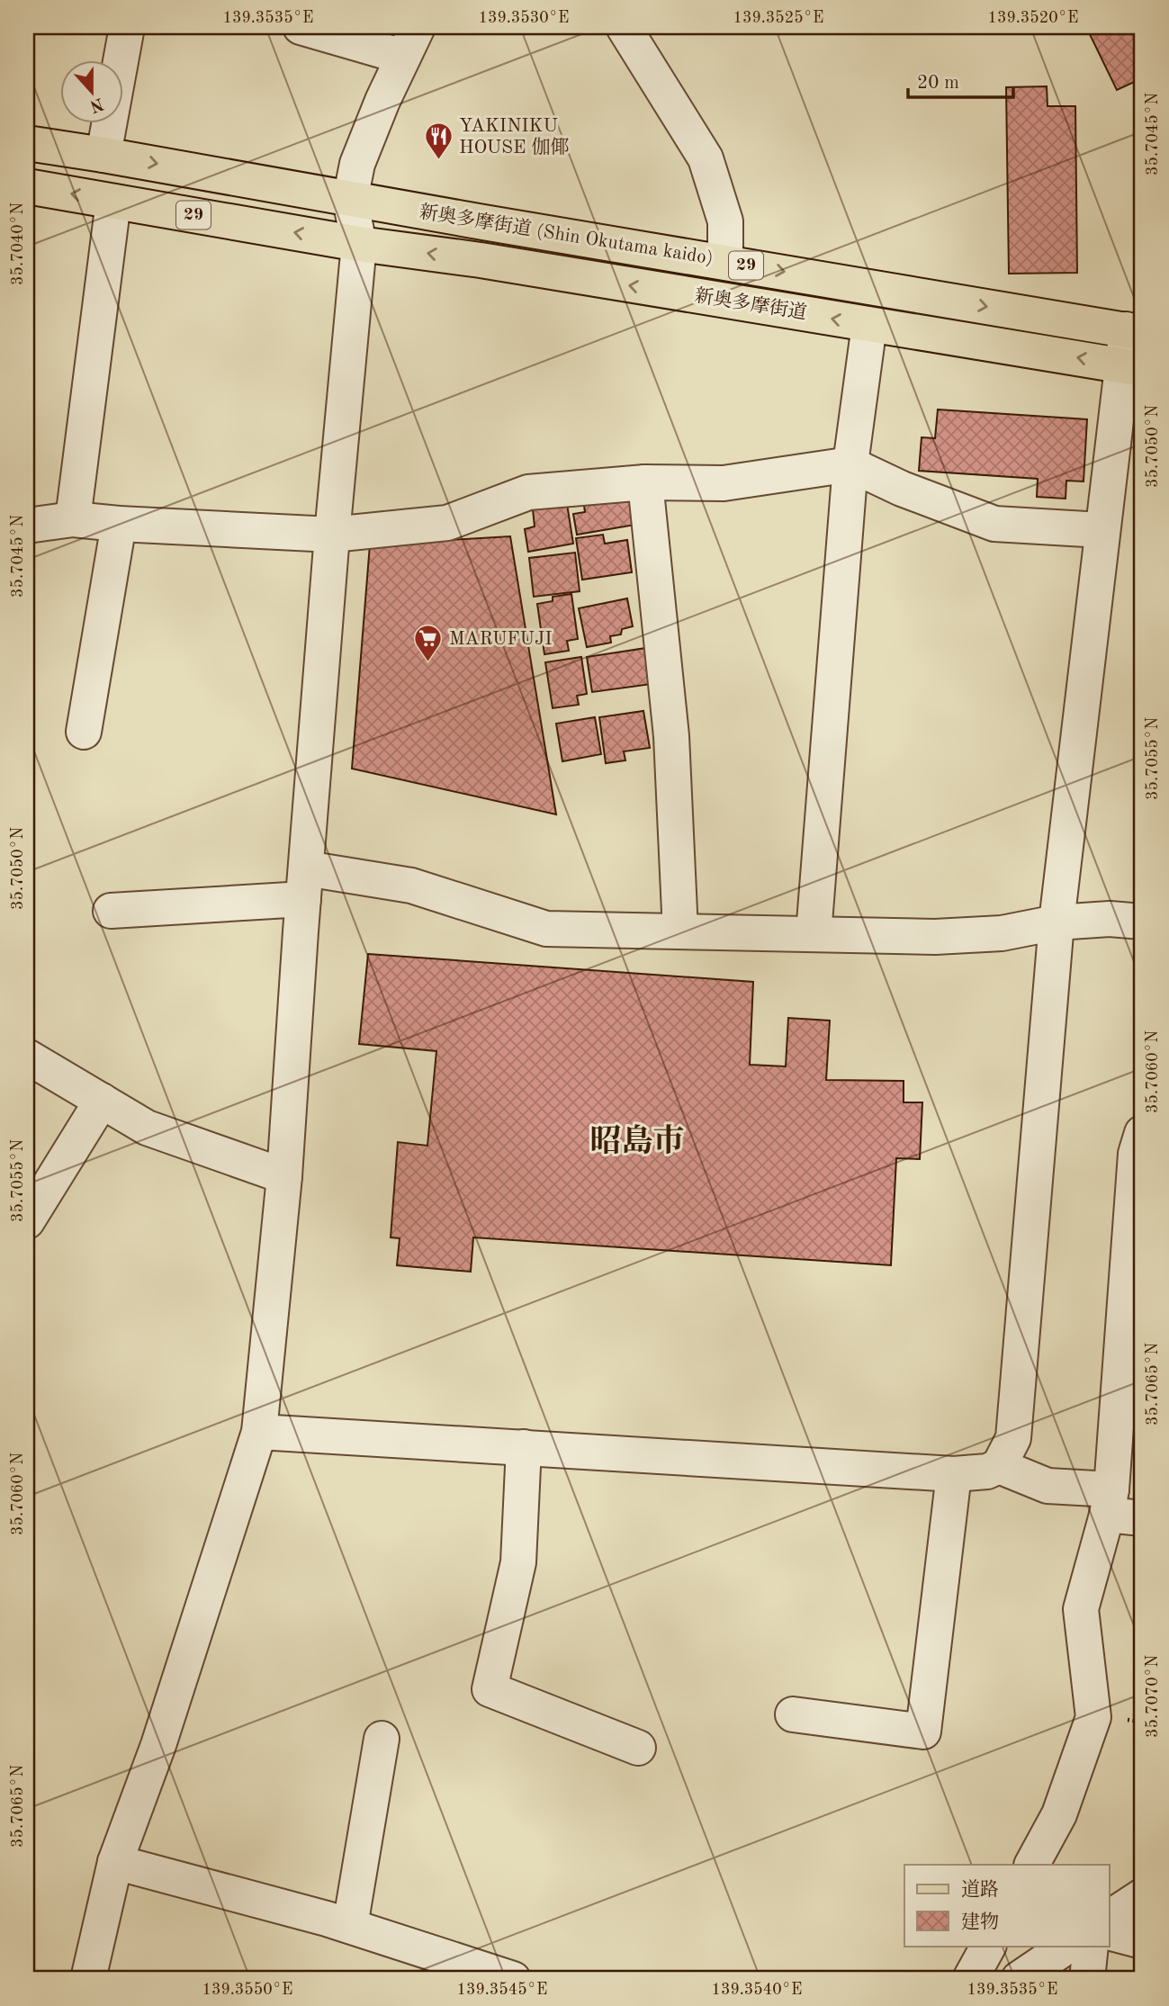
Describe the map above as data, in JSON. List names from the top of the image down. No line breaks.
{"streets":{"main road":["29","新奥多摩街道 (Shin Okutama kaido)","新奥多摩街道"]},"crossings":[["29","新奥多摩街道"]],"one_way":["新奥多摩街道"],"districts":["昭島市"],"places":{"restaurant":["YAKINIKU HOUSE 伽倻"],"supermarket":["MARUFUJI"]},"legend":["道路","建物"],"scale_bar":"20 m","north":"bottom","coordinates":["139.3535°E","139.3530°E","139.3525°E","139.3520°E","35.7045°N","35.7040°N","35.7050°N","35.7055°N","35.7060°N","35.7065°N","35.7070°N","139.3550°E","139.3545°E","139.3540°E"]}
